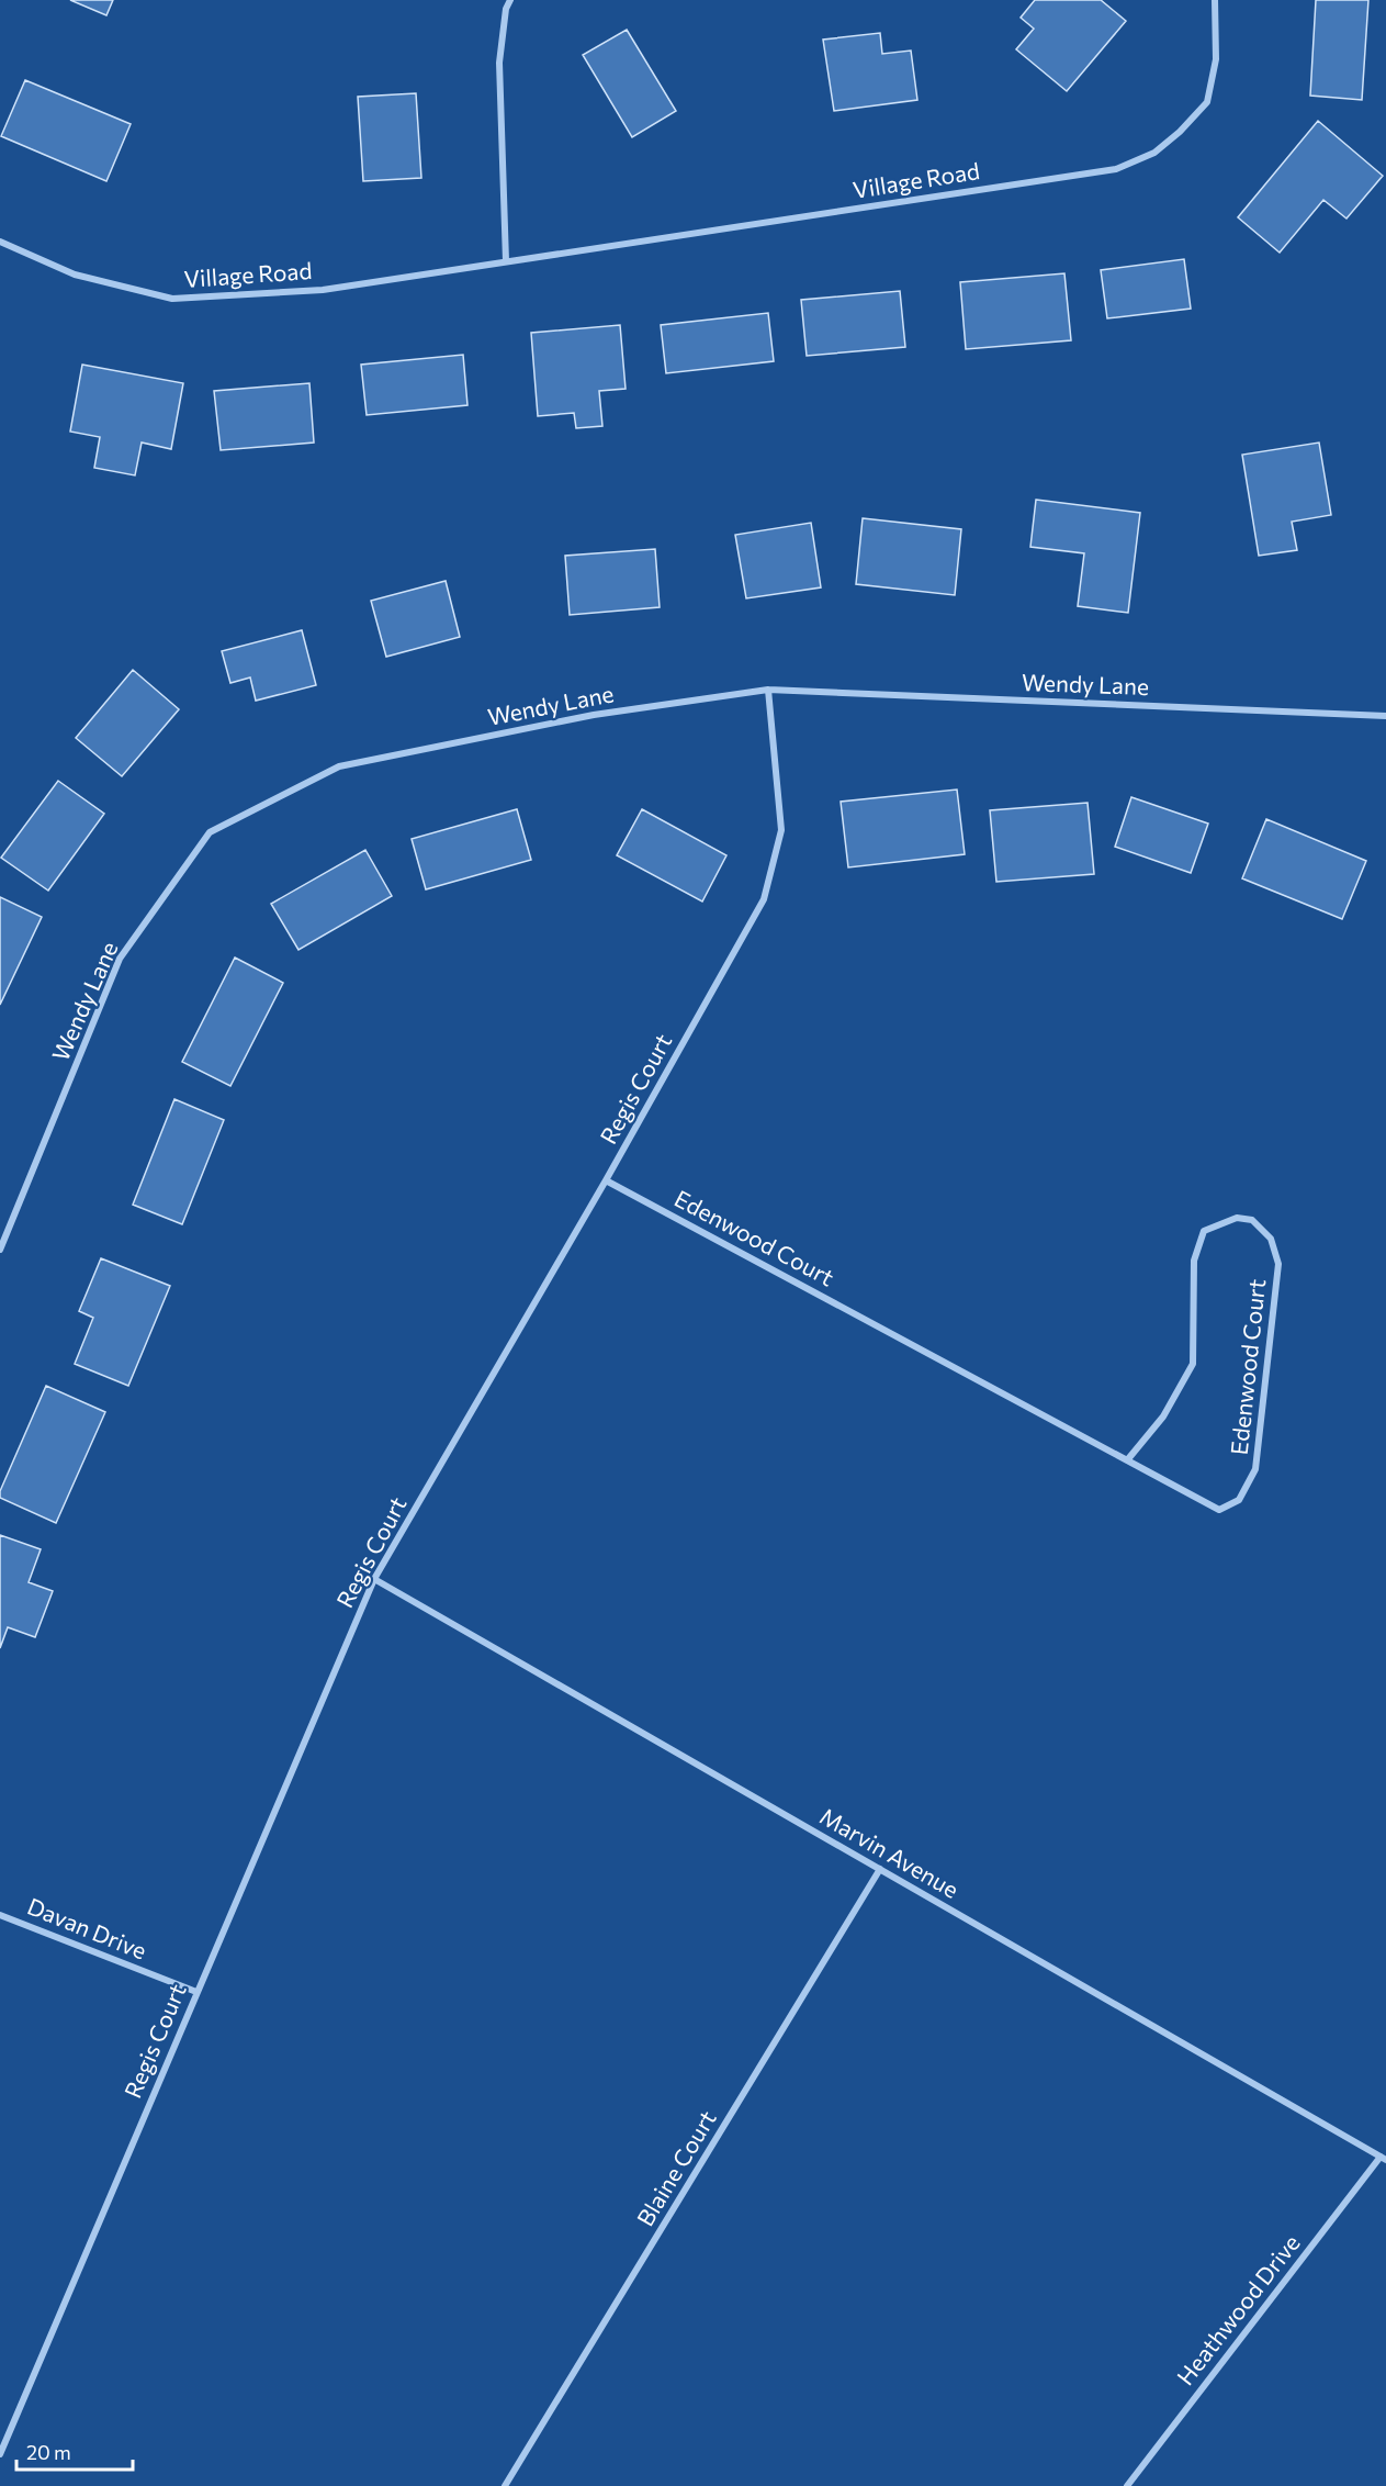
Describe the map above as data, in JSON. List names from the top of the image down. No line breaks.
{"streets":{"street":["Village Road","Wendy Lane","Regis Court","Edenwood Court","Marvin Avenue","Davan Drive","Blaine Court","Heathwood Drive"]},"crossings":[["Wendy Lane","Regis Court"],["Regis Court","Edenwood Court"],["Regis Court","Marvin Avenue"],["Regis Court","Davan Drive"],["Marvin Avenue","Blaine Court"],["Marvin Avenue","Heathwood Drive"]],"scale_bar":"20 m"}
